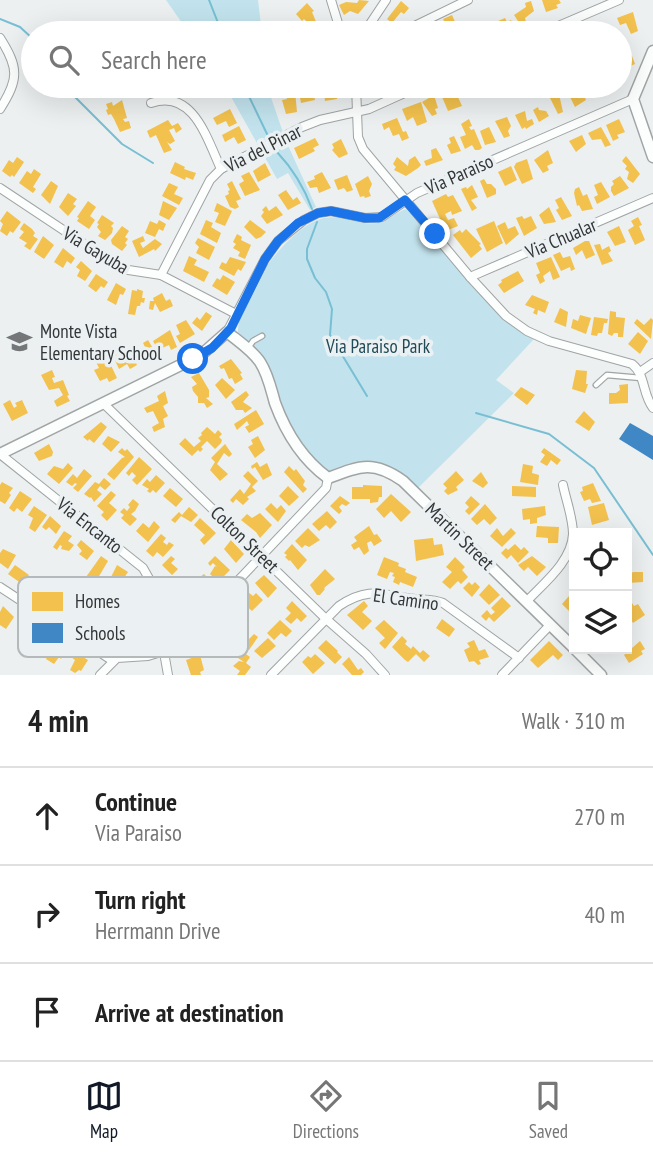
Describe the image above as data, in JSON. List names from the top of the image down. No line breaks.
{"streets":{"street":["Via del Pinar","Via Paraiso","Via Chualar","Via Gayuba","Via Encanto","Martin Street","Colton Street","El Camino"]},"crossings":[["Via del Pinar","Via Gayuba"],["Via Paraiso","Via Gayuba"],["Via Paraiso","Via Encanto"],["Via Paraiso","Colton Street"],["Colton Street","El Camino"]],"parks":["Via Paraiso Park"],"places":{"school or university":["Monte Vista Elementary School"]},"legend":["Homes","Schools"],"page":{"search":"Search here","heading":["4 min","Walk · 310 m"],"list":[["Continue","Via Paraiso","270 m"],["Turn right","Herrmann Drive","40 m"],"Arrive at destination"],"nav":["Map","Directions","Saved"]}}
